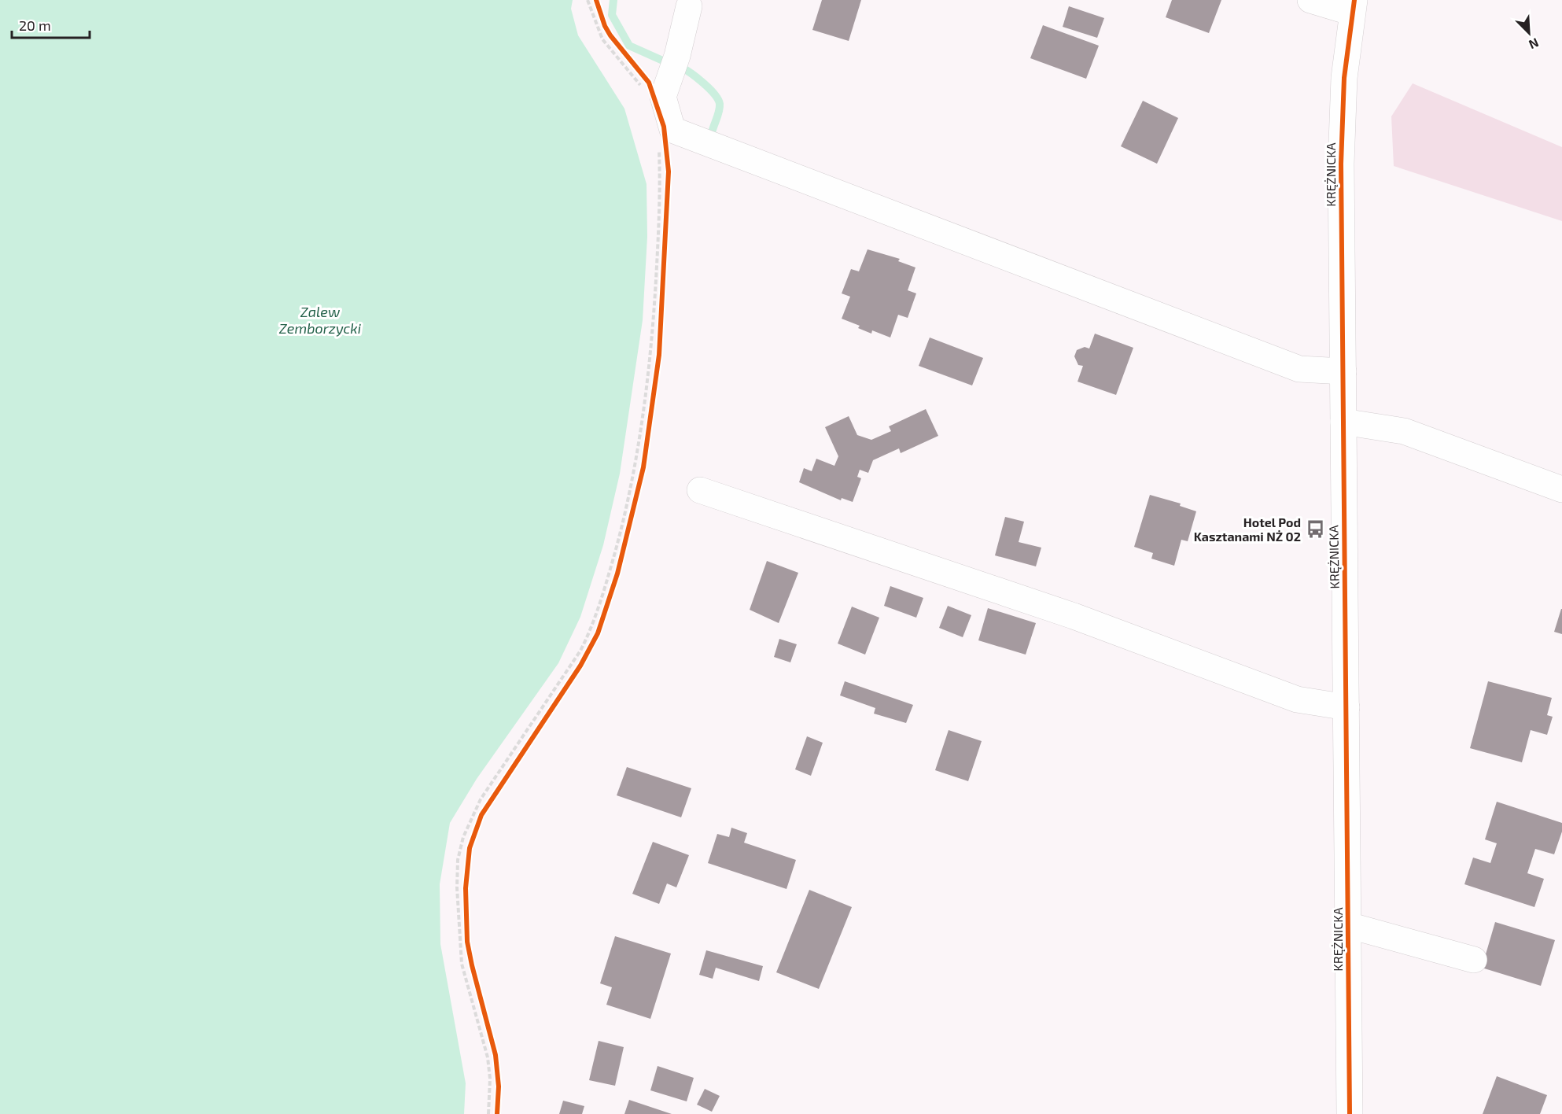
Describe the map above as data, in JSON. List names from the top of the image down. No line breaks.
{"streets":{"street":["KRĘŻNICKA"]},"water":["Zalew Zemborzycki"],"places":{"bus stop":["Hotel Pod Kasztanami NŻ 02"]},"scale_bar":"20 m","north":"bottom right"}
